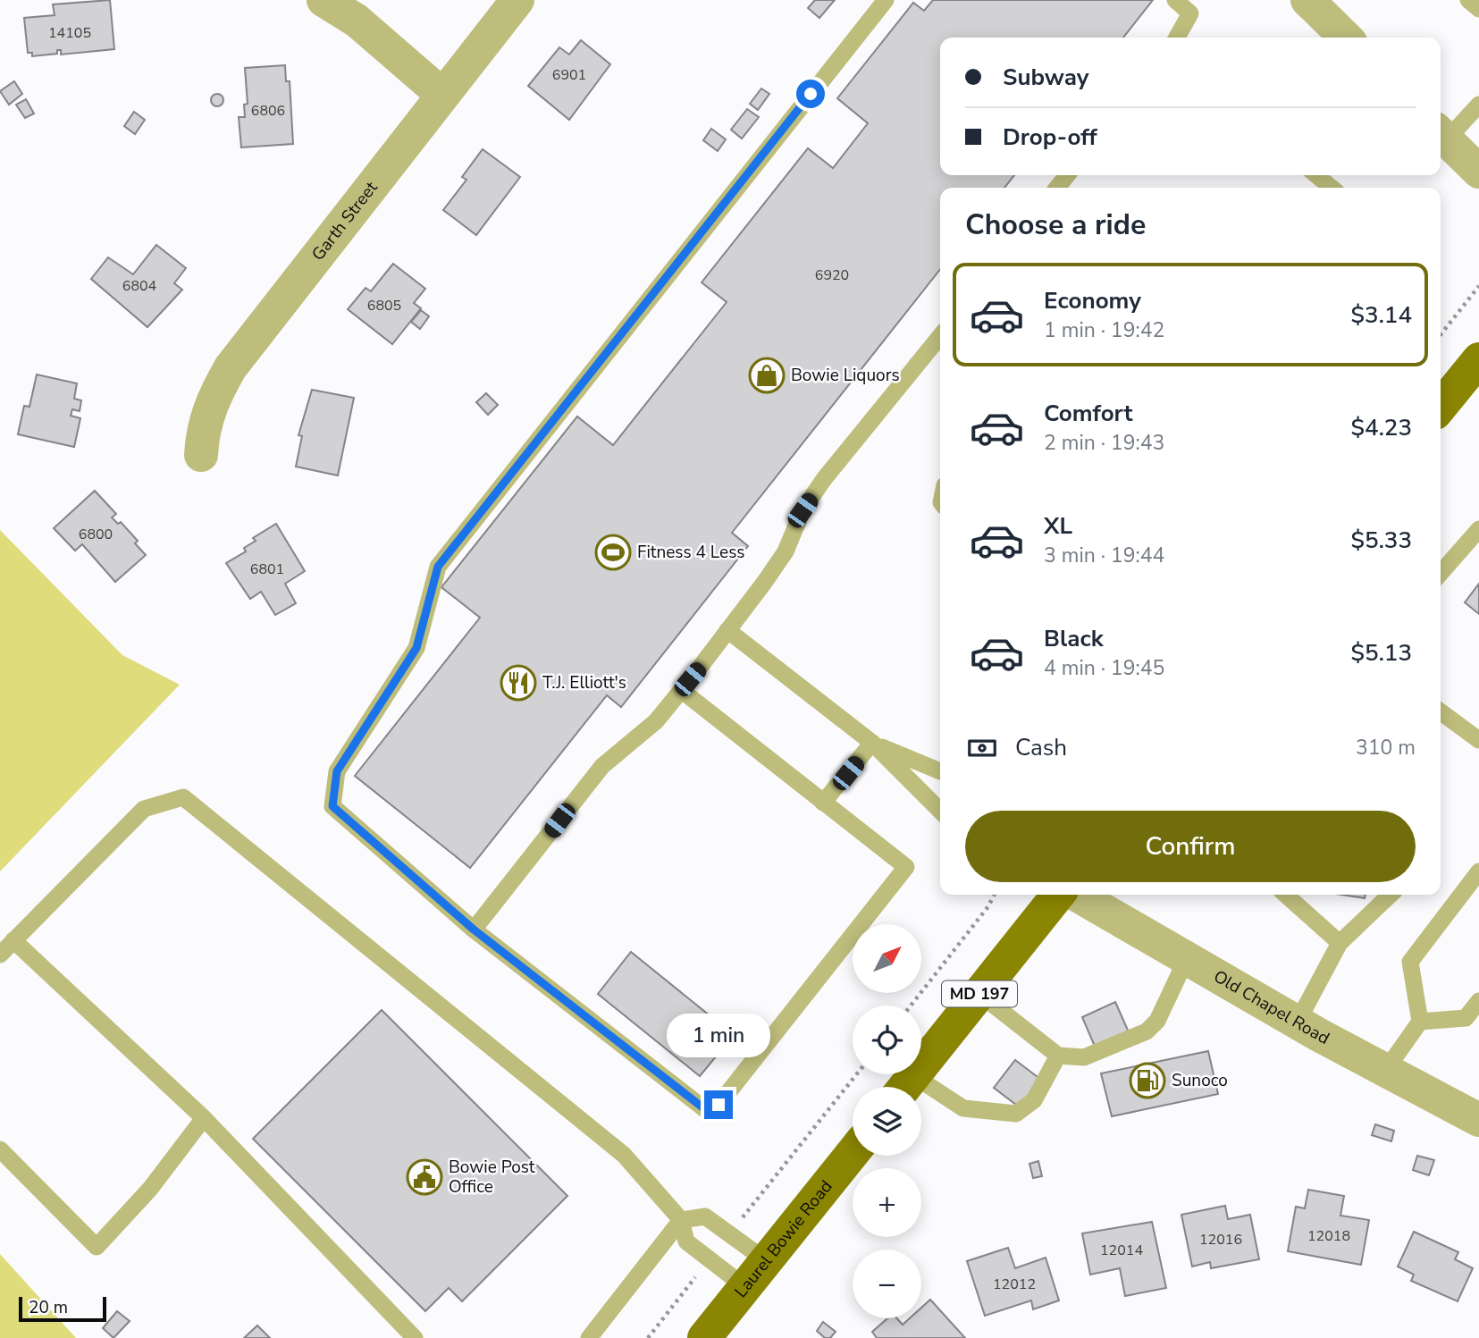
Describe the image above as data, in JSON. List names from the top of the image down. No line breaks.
{"streets":{"main road":["MD 197","Laurel Bowie Road"],"street":["Garth Street","Old Chapel Road"]},"places":{"shop":["Bowie Liquors"],"sports":["Fitness 4 Less"],"restaurant":["T.J. Elliott's"],"fuel station":["Sunoco"],"public building":["Bowie Post Office"]},"house_numbers":["14105","6901","6806","6920","6804","6805","6800","6801","12018","12016","12014","12012"],"scale_bar":"20 m","north":"top right","page":{"banner":["Subway","Drop-off"],"heading":"Choose a ride","list":[{"name":"Economy","note":"1 min · 19:42","value":"$3.14"},{"name":"Comfort","note":"2 min · 19:43","value":"$4.23"},{"name":"XL","note":"3 min · 19:44","value":"$5.33"},{"name":"Black","note":"4 min · 19:45","value":"$5.13"}],"pay":["Cash","310 m"],"buttons":"Confirm","map_buttons":["+","−"],"bubble":"1 min","scale":"20 m"}}
